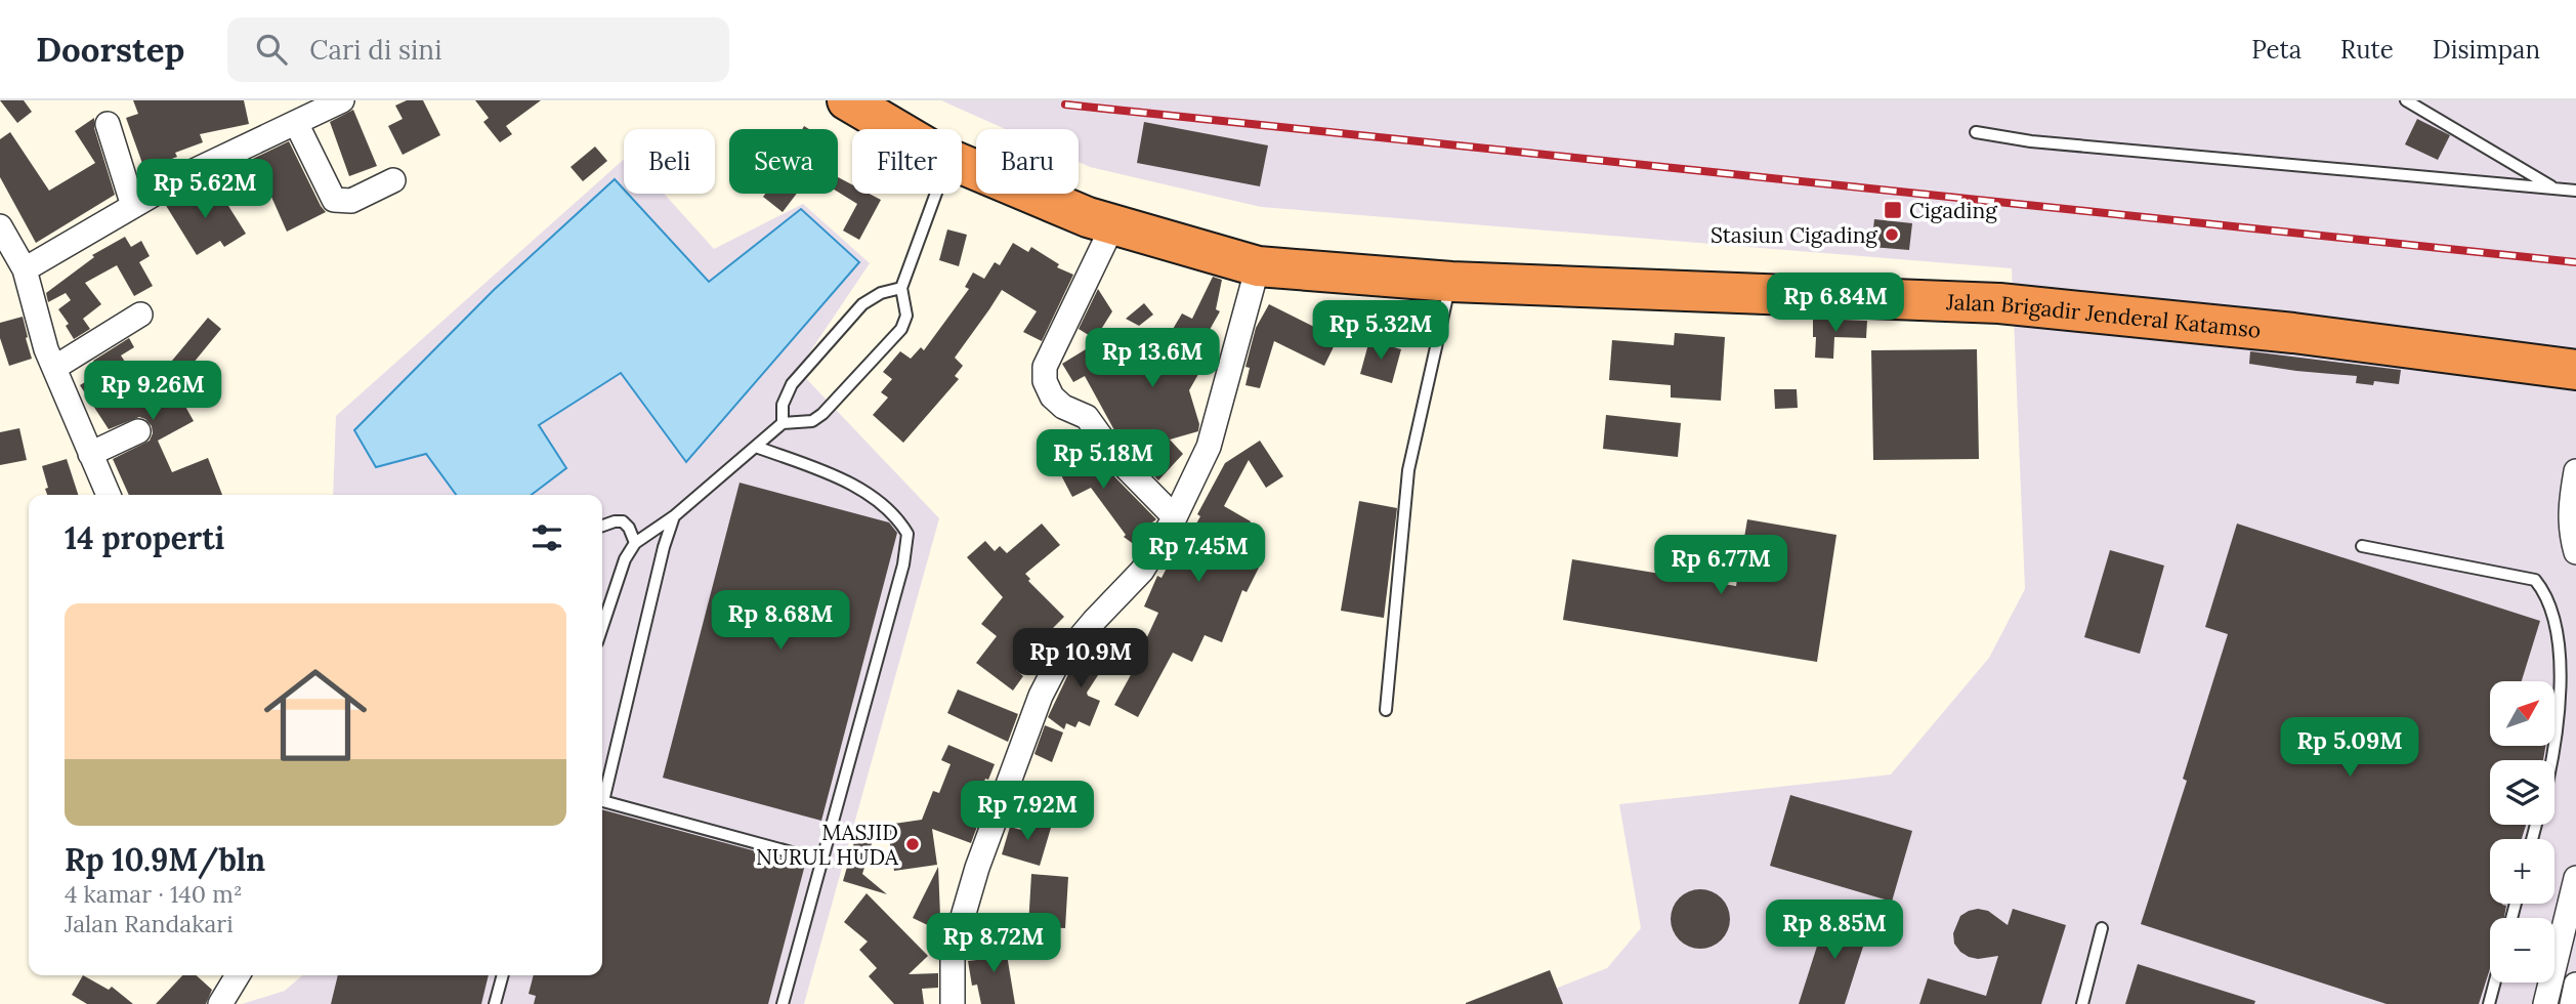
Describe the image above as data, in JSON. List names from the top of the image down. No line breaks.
{"streets":{"highway":["Jalan Brigadir Jenderal Katamso"]},"places":{"transit":["Cigading"],"other":["Stasiun Cigading","MASJID NURUL HUDA"]},"north":"top right","page":{"header":"Doorstep","search":"Cari di sini","nav":["Peta","Rute","Disimpan"],"chip":["Beli","Sewa","Filter","Baru"],"price":["Rp 5.62M","Rp 6.84M","Rp 5.32M","Rp 13.6M","Rp 9.26M","Rp 5.18M","Rp 7.45M","Rp 6.77M","Rp 8.68M","Rp 10.9M","Rp 5.09M","Rp 7.92M","Rp 8.85M","Rp 8.72M"],"heading":"14 properti","list":[{"name":"Rp 10.9M/bln","note":"4 kamar · 140 m² · Jalan Randakari"}],"map_buttons":["+","−"]}}
